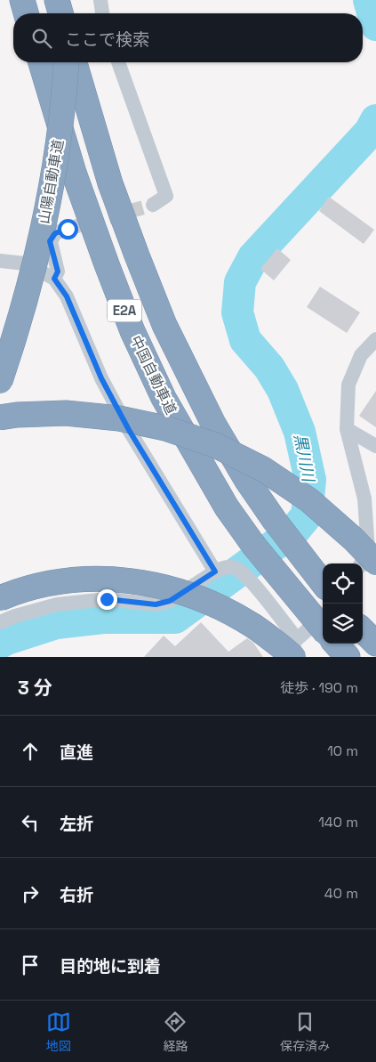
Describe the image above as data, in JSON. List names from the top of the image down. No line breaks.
{"streets":{"highway":["山陽自動車道","E2A","中国自動車道"]},"water":["黒川川"],"page":{"search":"ここで検索","heading":["3 分","徒歩 · 190 m"],"list":[["直進","10 m"],["左折","140 m"],["右折","40 m"],"目的地に到着"],"nav":["地図","経路","保存済み"]}}
